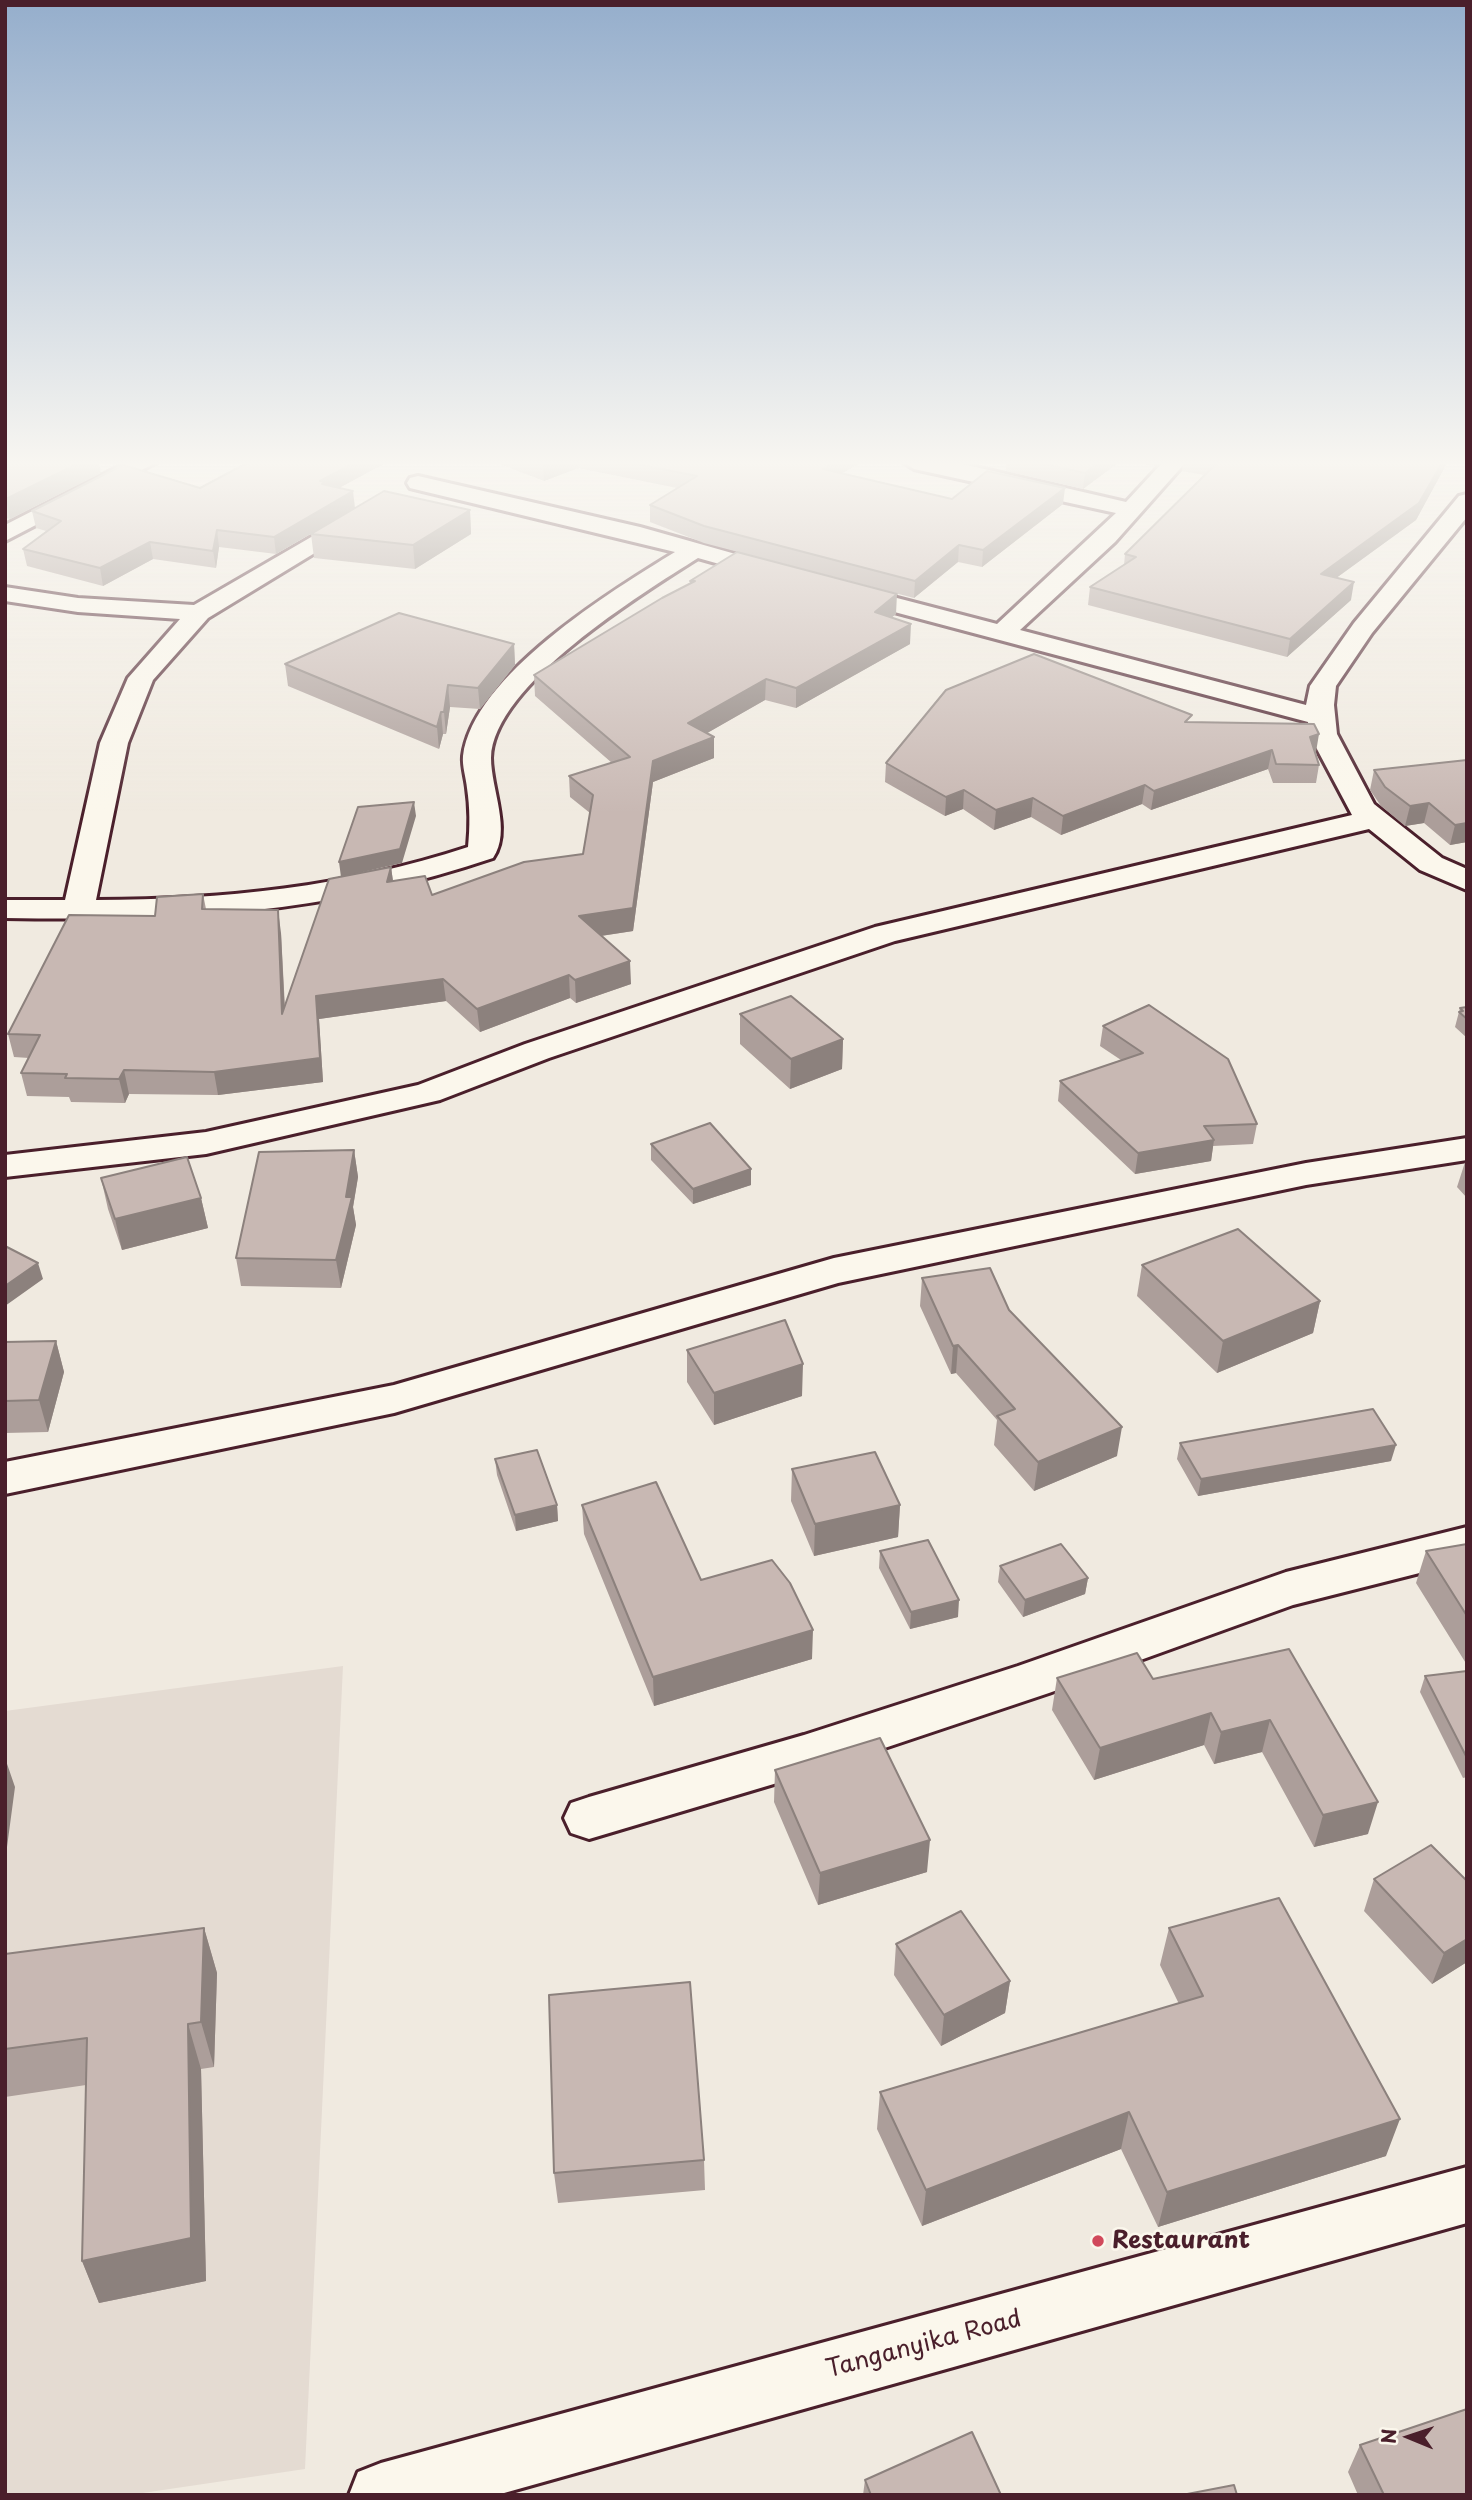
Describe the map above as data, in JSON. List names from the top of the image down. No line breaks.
{"streets":{"street":["Tanganyika Road"]},"places":["Restaurant"],"north":"left"}
